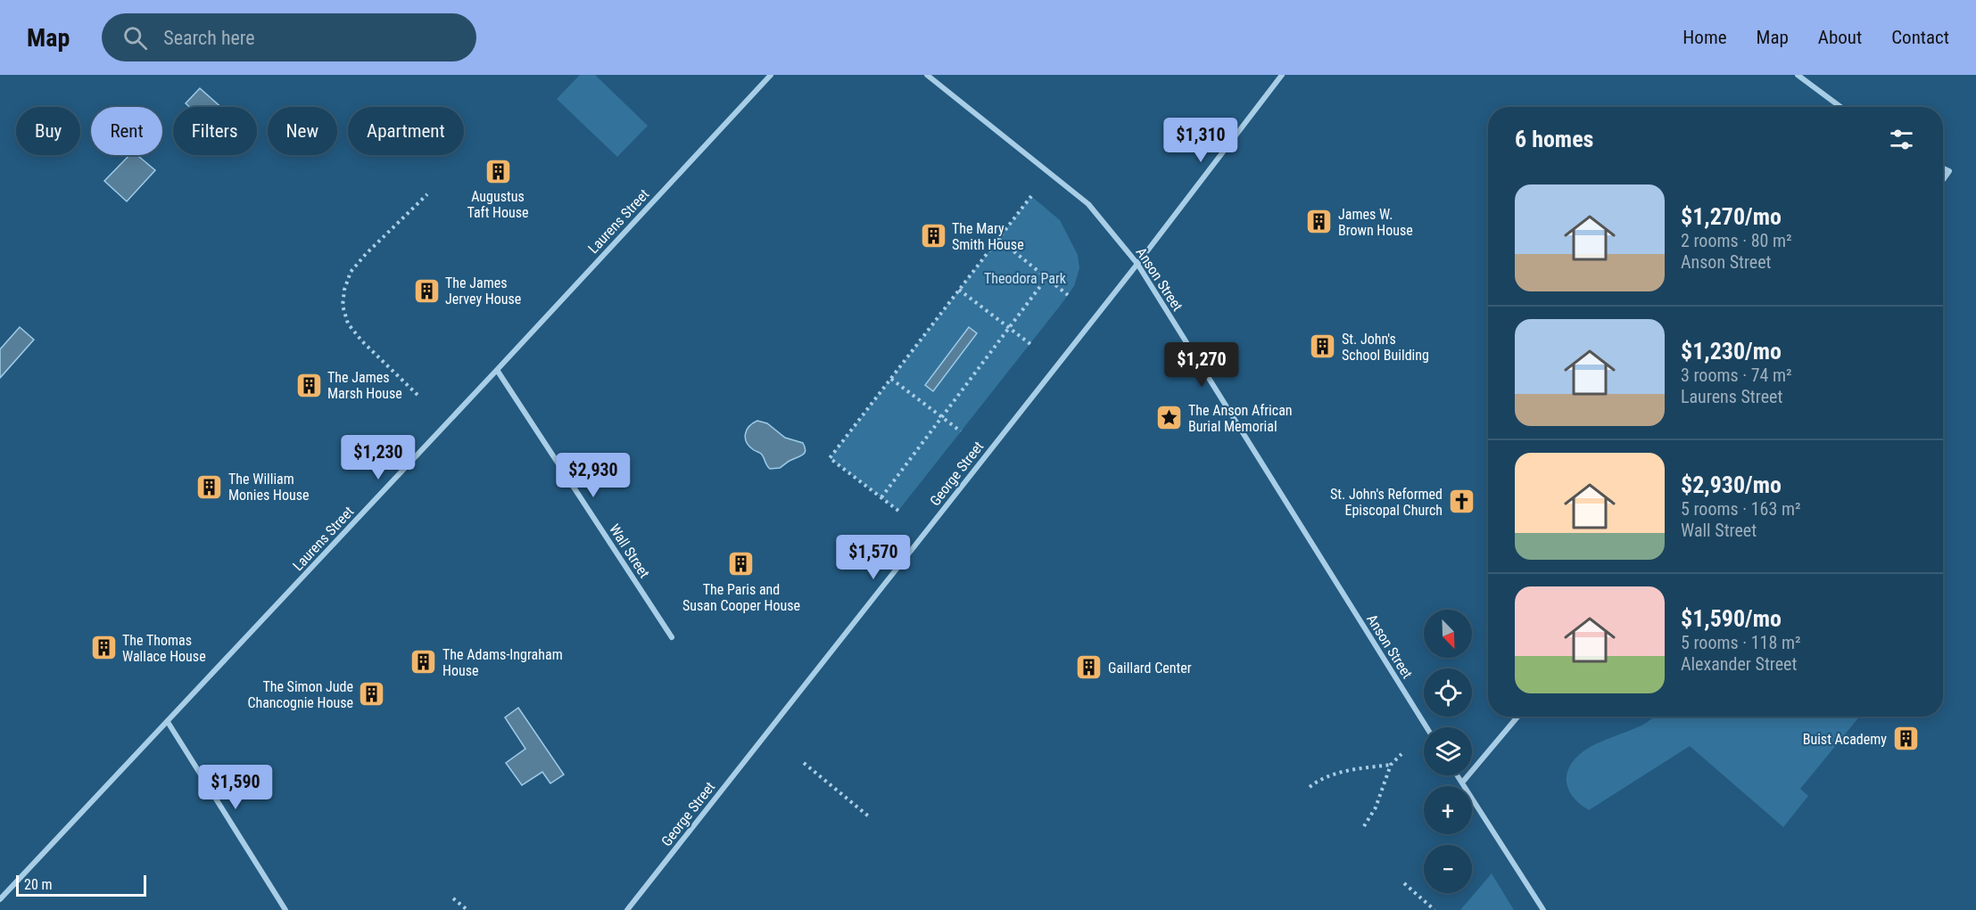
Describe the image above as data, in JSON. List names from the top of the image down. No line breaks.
{"streets":{"street":["Laurens Street","Anson Street","George Street","Wall Street"]},"crossings":[["Laurens Street","Wall Street"],["Anson Street","George Street"]],"parks":["Theodora Park"],"places":{"building":["Augustus Taft House","James W. Brown House","The Mary Smith House","The James Jervey House","St. John's School Building","The James Marsh House","The William Monies House","The Paris and Susan Cooper House","The Thomas Wallace House","The Adams-Ingraham House","Gaillard Center","The Simon Jude Chancognie House","Buist Academy"],"place":["The Anson African Burial Memorial"],"church":["St. John's Reformed Episcopal Church"]},"scale_bar":"20 m","north":"bottom right","page":{"header":"Map","search":"Search here","nav":["Home","Map","About","Contact"],"chip":["Buy","Rent","Filters","New","Apartment"],"heading":"6 homes","price":["$1,310","$1,270","$1,230","$2,930","$1,570","$1,590"],"list":[{"name":"$1,270/mo","note":"2 rooms · 80 m² · Anson Street"},{"name":"$1,230/mo","note":"3 rooms · 74 m² · Laurens Street"},{"name":"$2,930/mo","note":"5 rooms · 163 m² · Wall Street"},{"name":"$1,590/mo","note":"5 rooms · 118 m² · Alexander Street"}],"map_buttons":["+","−"],"scale":"20 m"}}
